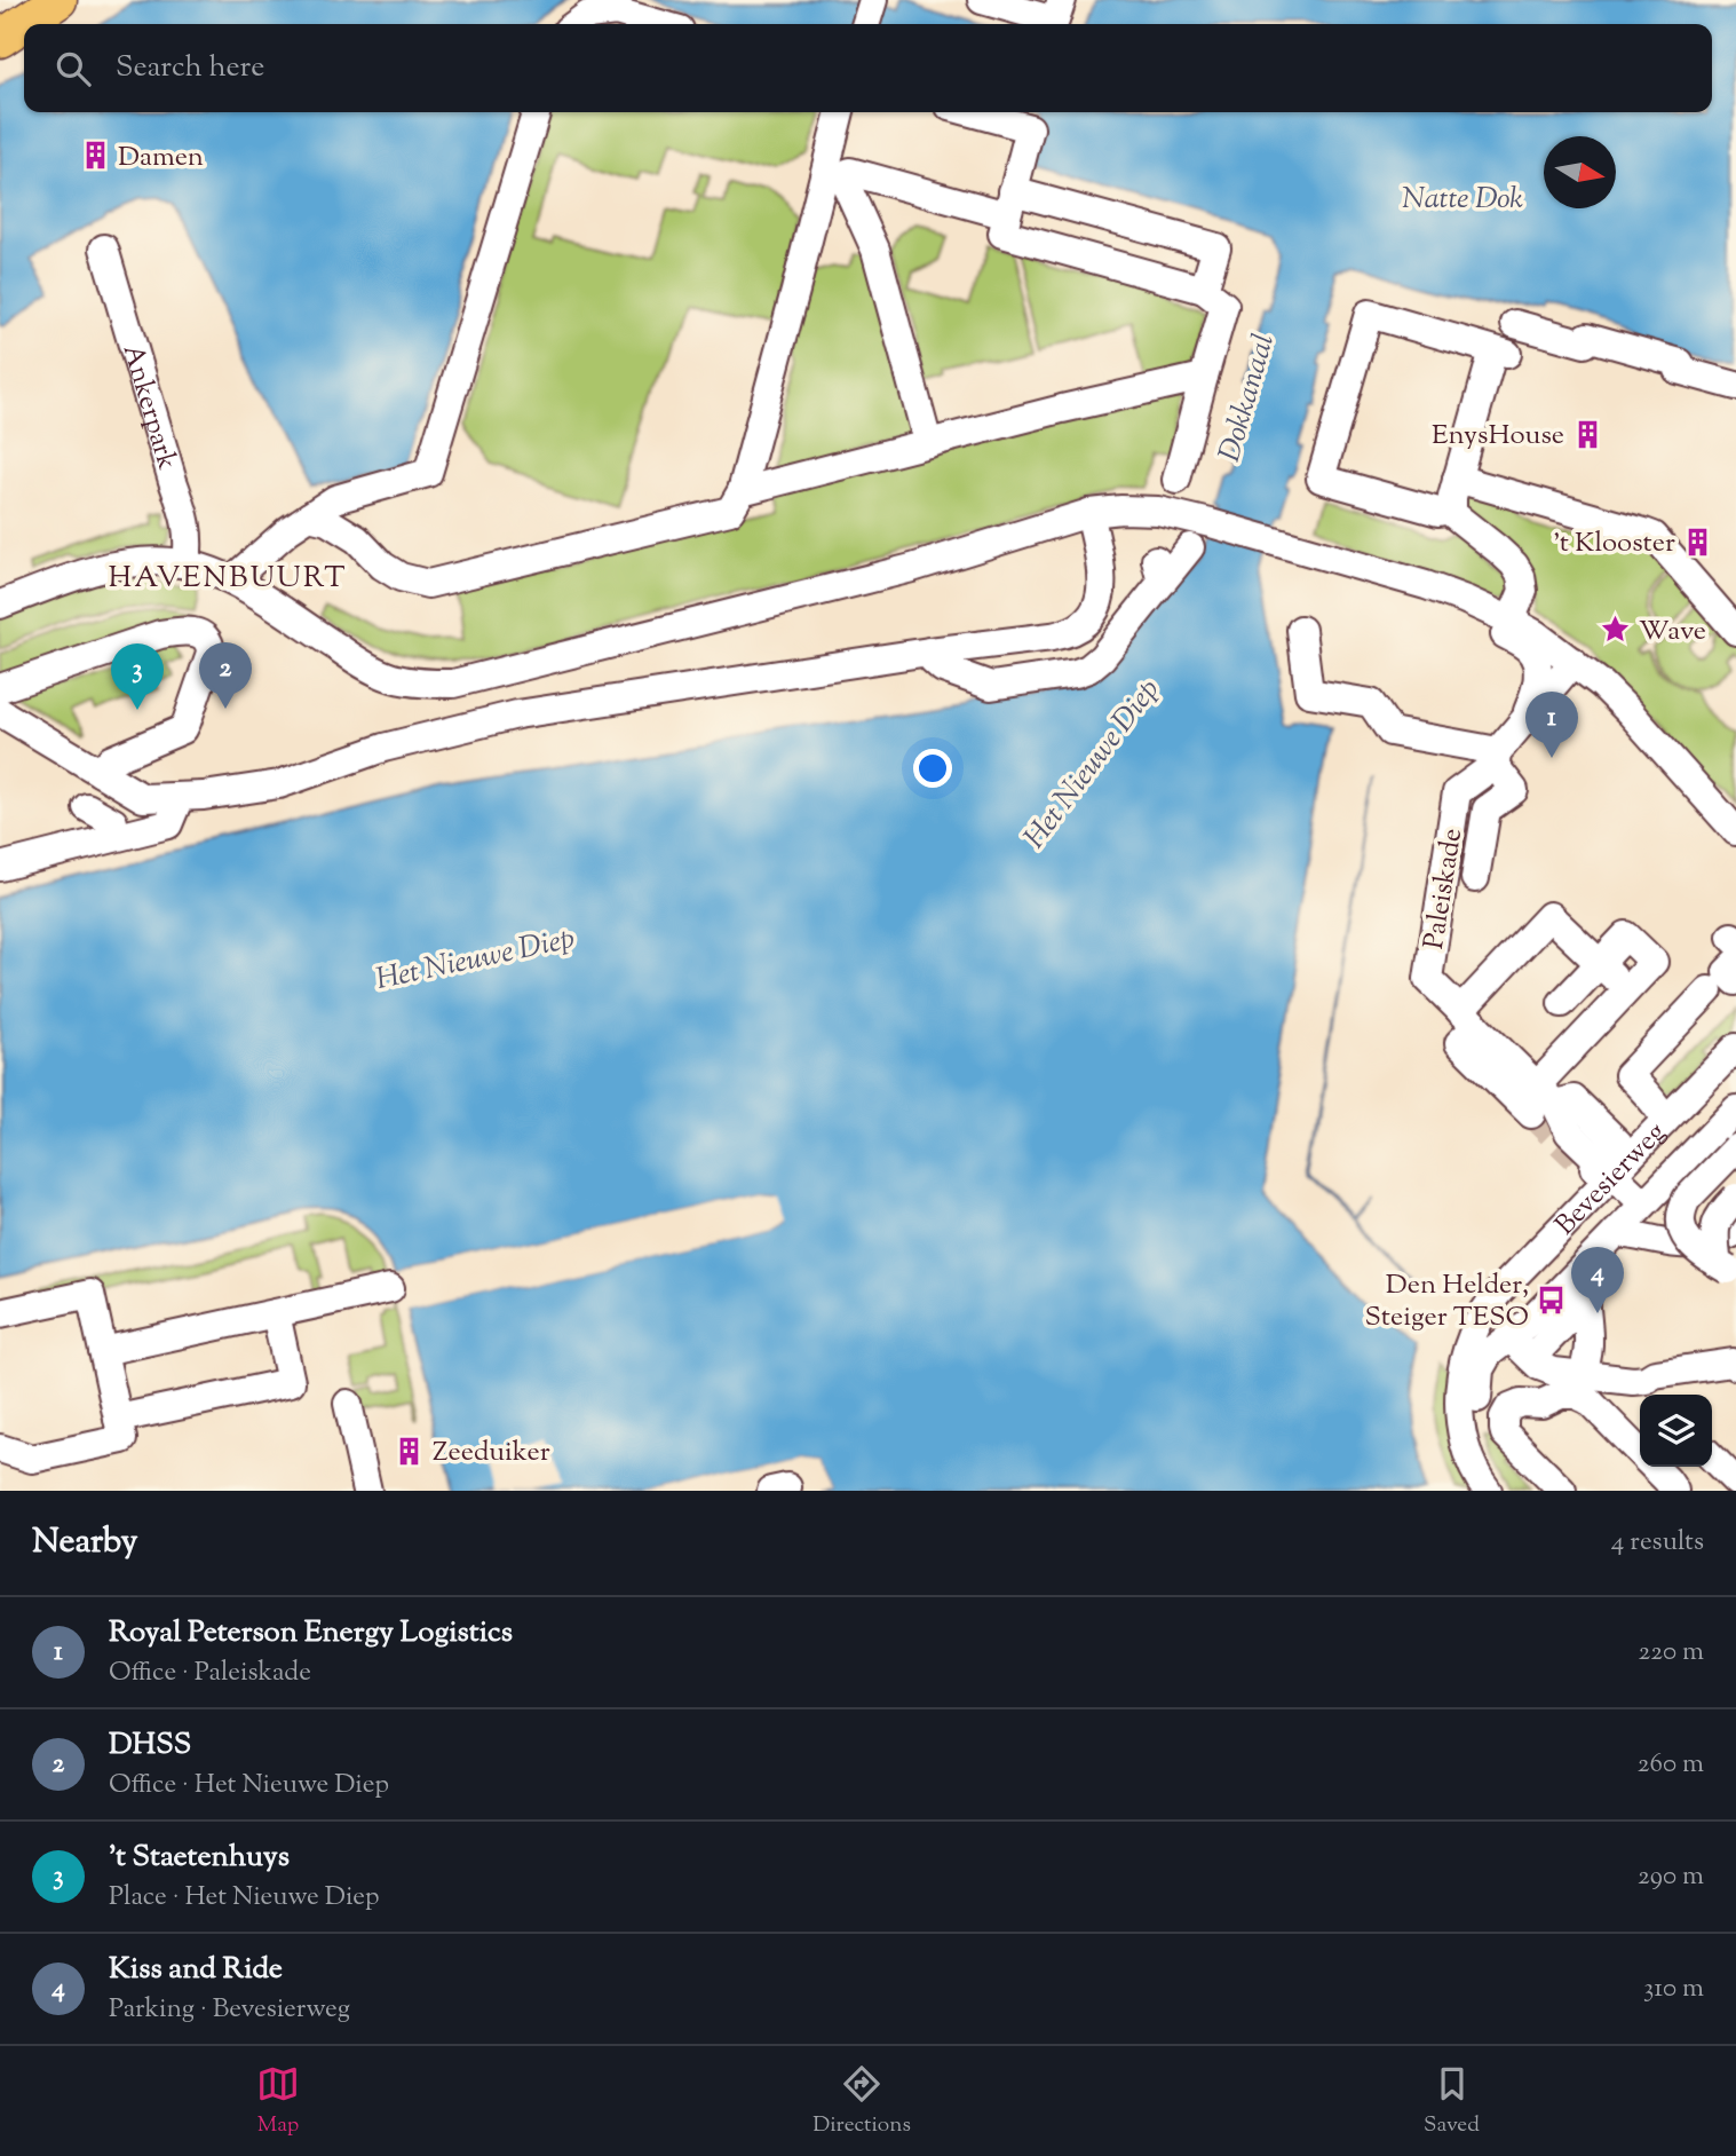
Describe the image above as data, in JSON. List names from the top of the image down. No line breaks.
{"streets":{"street":["Ankerpark","Paleiskade","Bevesierweg"]},"crossings":[["Paleiskade","Bevesierweg"]],"districts":["HAVENBUURT"],"water":["Natte Dok","Dokkanaal","Het Nieuwe Diep"],"places":{"building":["Damen","EnysHouse","'t Klooster","Zeeduiker"],"place":["Wave"],"bus stop":["Den Helder, Steiger TESO"]},"north":"right","page":{"search":"Search here","pins":["2","3","1","4"],"heading":["Nearby","4 results"],"list":[{"mark":"1","name":"Royal Peterson Energy Logistics","note":"Office · Paleiskade","value":"220 m"},{"mark":"2","name":"DHSS","note":"Office · Het Nieuwe Diep","value":"260 m"},{"mark":"3","name":"'t Staetenhuys","note":"Place · Het Nieuwe Diep","value":"290 m"},{"mark":"4","name":"Kiss and Ride","note":"Parking · Bevesierweg","value":"310 m"}],"nav":["Map","Directions","Saved"]}}
